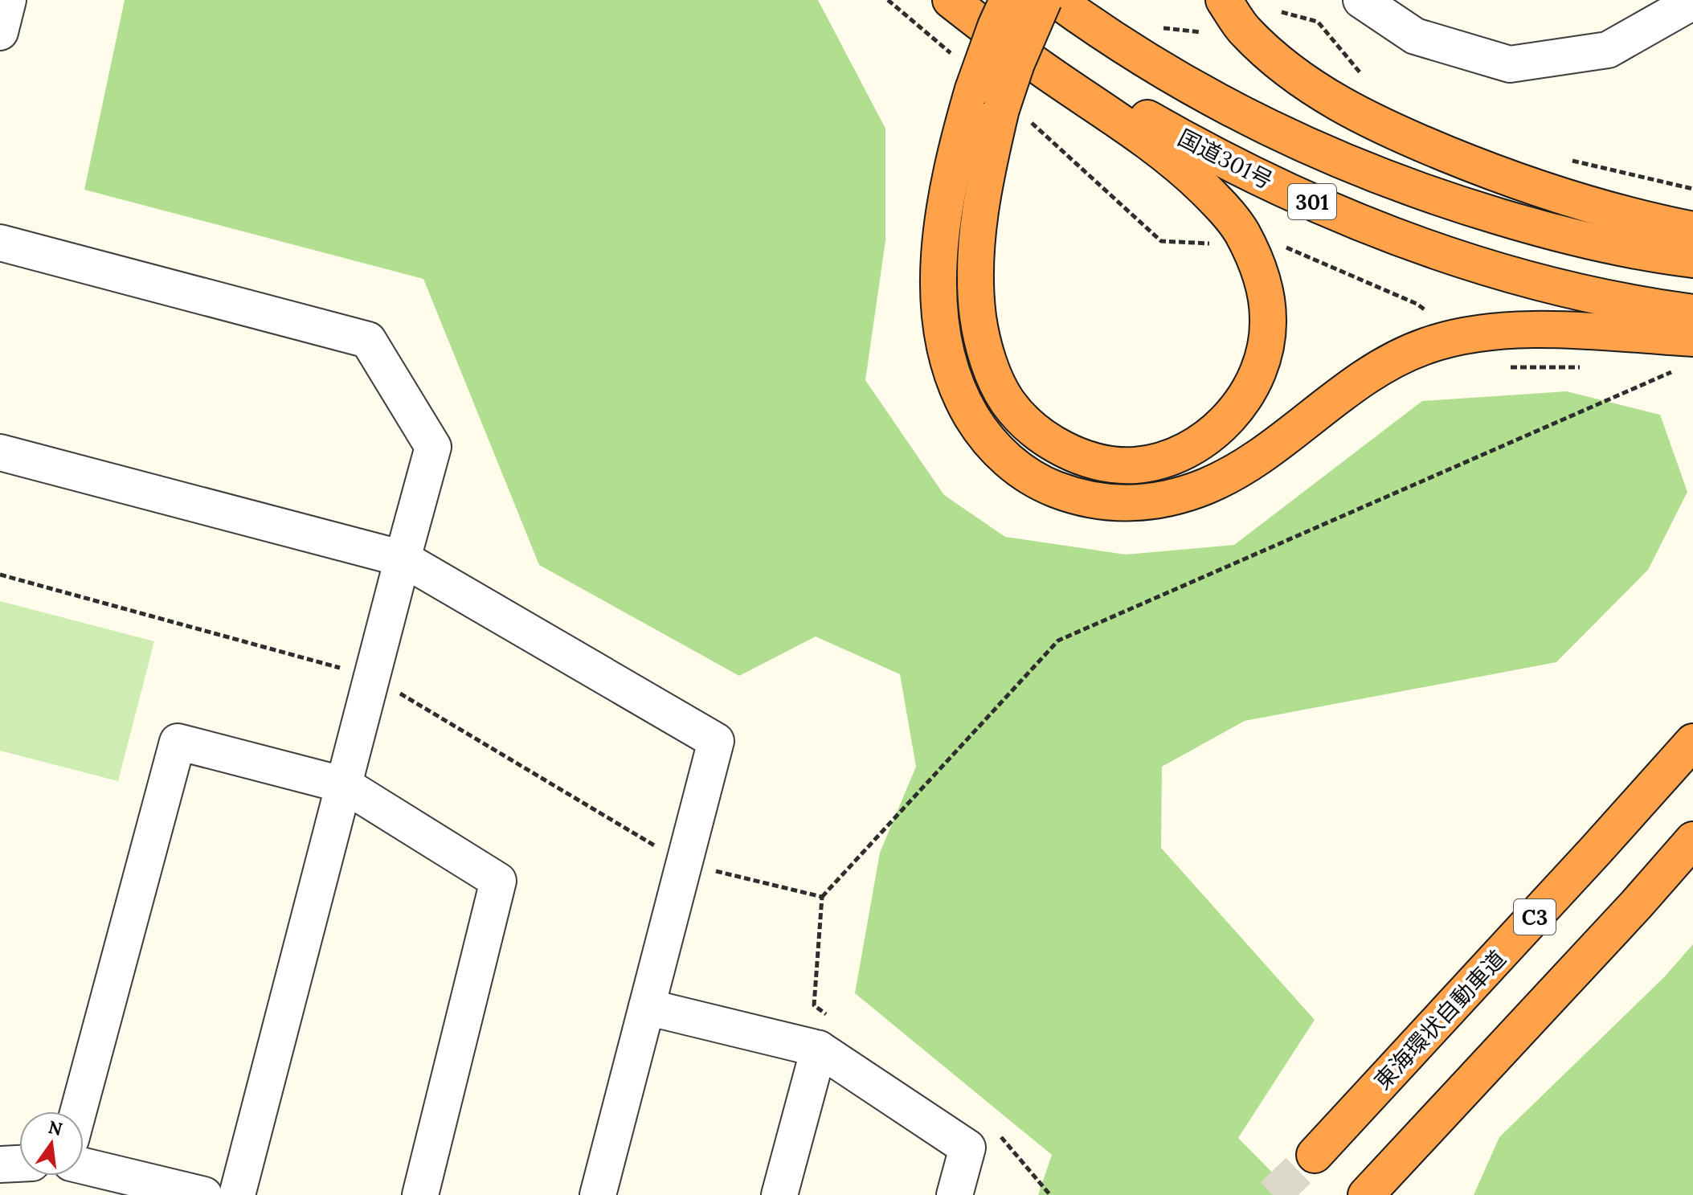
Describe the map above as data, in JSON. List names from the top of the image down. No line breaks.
{"streets":{"highway":["国道301号","301","C3","東海環状自動車道"]},"north":"top"}
